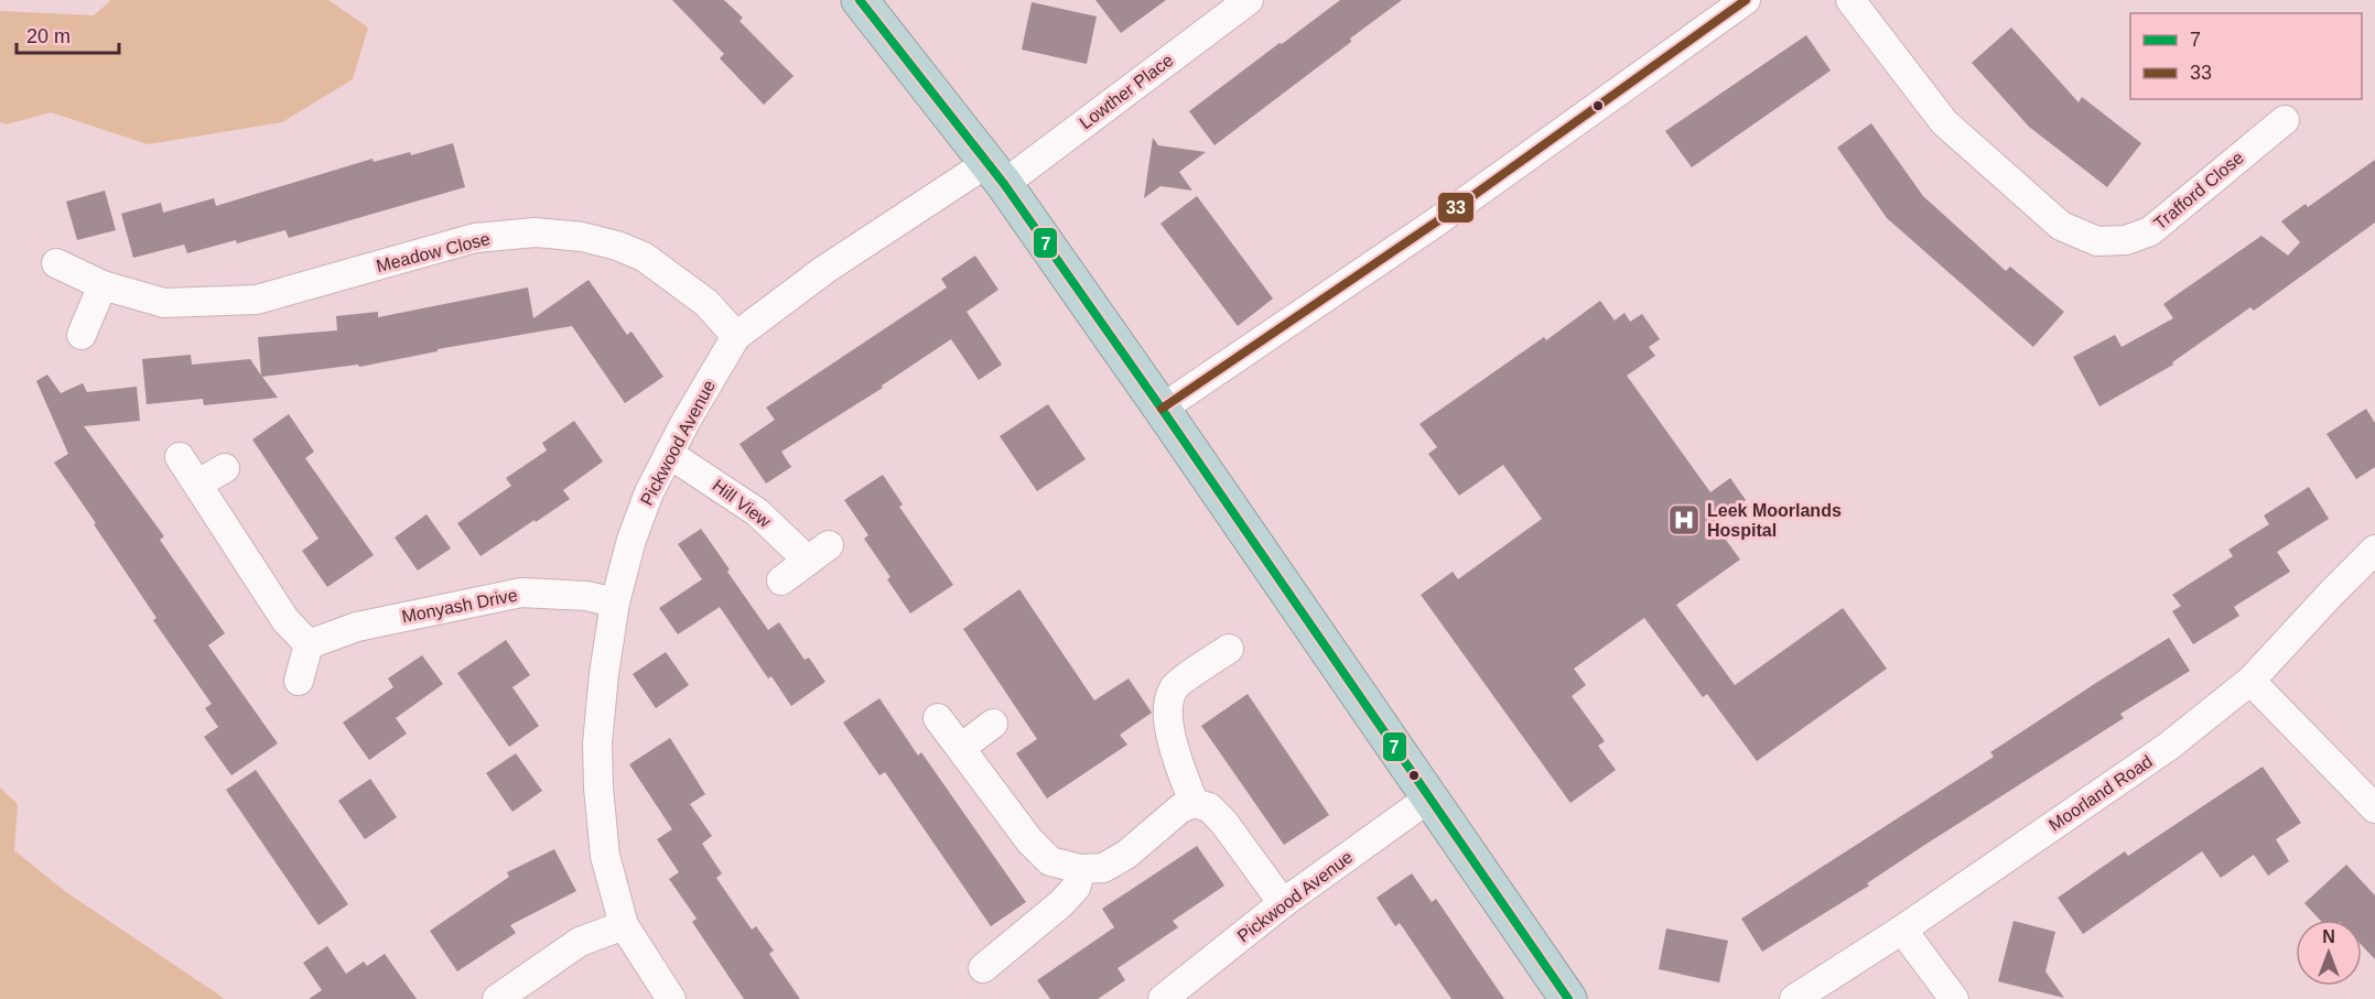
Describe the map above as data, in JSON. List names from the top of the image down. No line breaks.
{"streets":{"street":["Lowther Place","Trafford Close","Meadow Close","Pickwood Avenue","Hill View","Monyash Drive","Moorland Road"]},"crossings":[["Lowther Place","Pickwood Avenue"],["Meadow Close","Pickwood Avenue"],["Pickwood Avenue","Hill View"],["Pickwood Avenue","Monyash Drive"]],"places":{"hospital":["Leek Moorlands Hospital"]},"lines":["transit line 7","transit line 33"],"legend":["7","33"],"scale_bar":"20 m","north":"top"}
